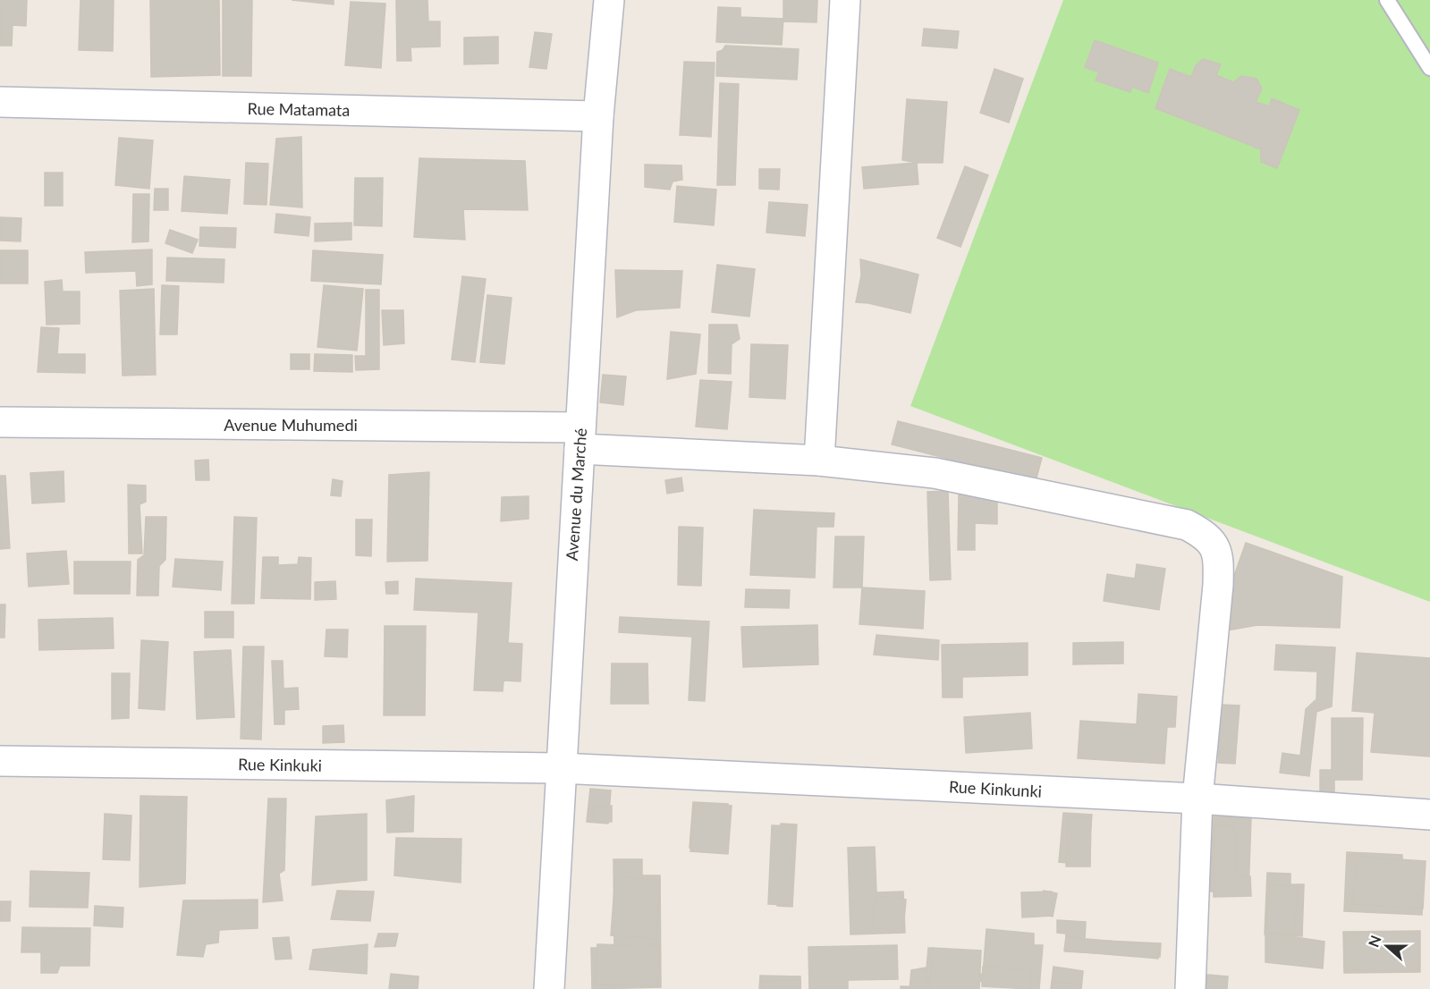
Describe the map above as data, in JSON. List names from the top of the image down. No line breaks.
{"streets":{"street":["Rue Matamata","Avenue Muhumedi","Avenue du Marché","Rue Kinkuki","Rue Kinkunki"]},"crossings":[["Rue Matamata","Avenue du Marché"],["Avenue Muhumedi","Avenue du Marché"],["Avenue Muhumedi","Rue Kinkunki"],["Avenue du Marché","Rue Kinkuki"],["Avenue du Marché","Rue Kinkunki"],["Rue Kinkuki","Rue Kinkunki"]],"north":"left"}
